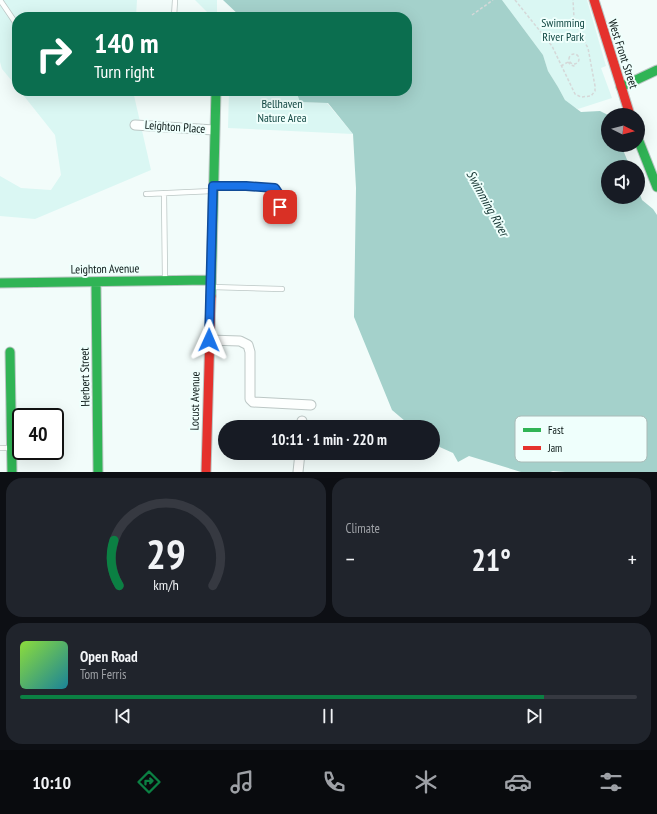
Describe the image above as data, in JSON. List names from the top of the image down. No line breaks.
{"streets":{"street":["West Front Street","Leighton Place","Leighton Avenue","Herbert Street","Locust Avenue"]},"crossings":[["Leighton Place","Locust Avenue"],["Leighton Avenue","Herbert Street"],["Leighton Avenue","Locust Avenue"]],"water":["Swimming River"],"parks":["Swimming River Park","Bellhaven Nature Area"],"legend":["Fast","Jam"],"north":"right","page":{"turn":["140 m","Turn right"],"limit":"40","trip":"10:11 · 1 min · 220 m","tile":"Climate","heat":["−","21°","+"],"song":["Open Road","Tom Ferris"],"tabs":"10:10","gauge":["29","km/h"]}}
